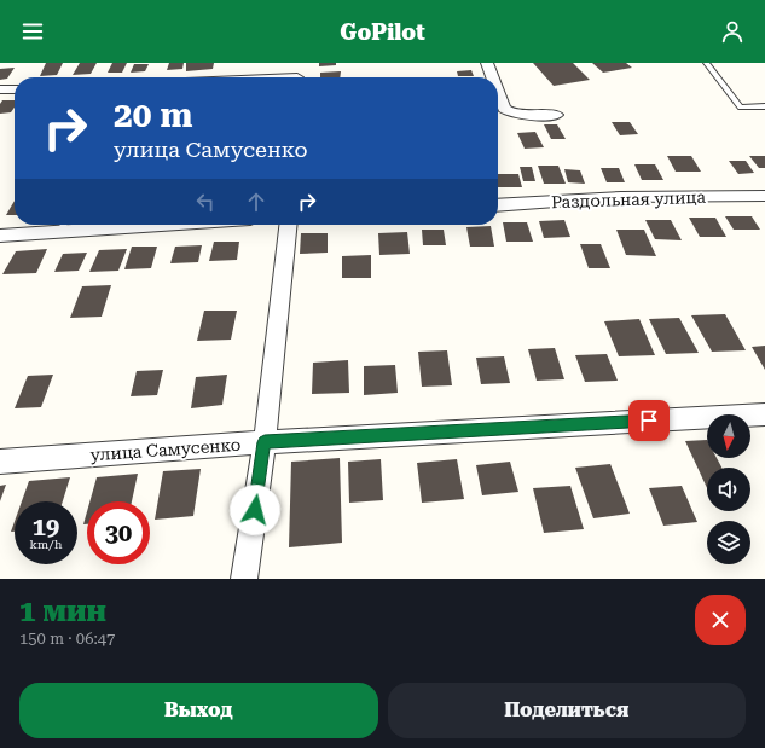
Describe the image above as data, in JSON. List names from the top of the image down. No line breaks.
{"streets":{"street":["Раздольная улица","улица Самусенко"]},"north":"bottom","page":{"header":"GoPilot","turn":["20 m","улица Самусенко"],"speed":"19 km/h","limit":"30","heading":["1 мин","150 m · 06:47"],"buttons":["Выход","Поделиться"]}}
